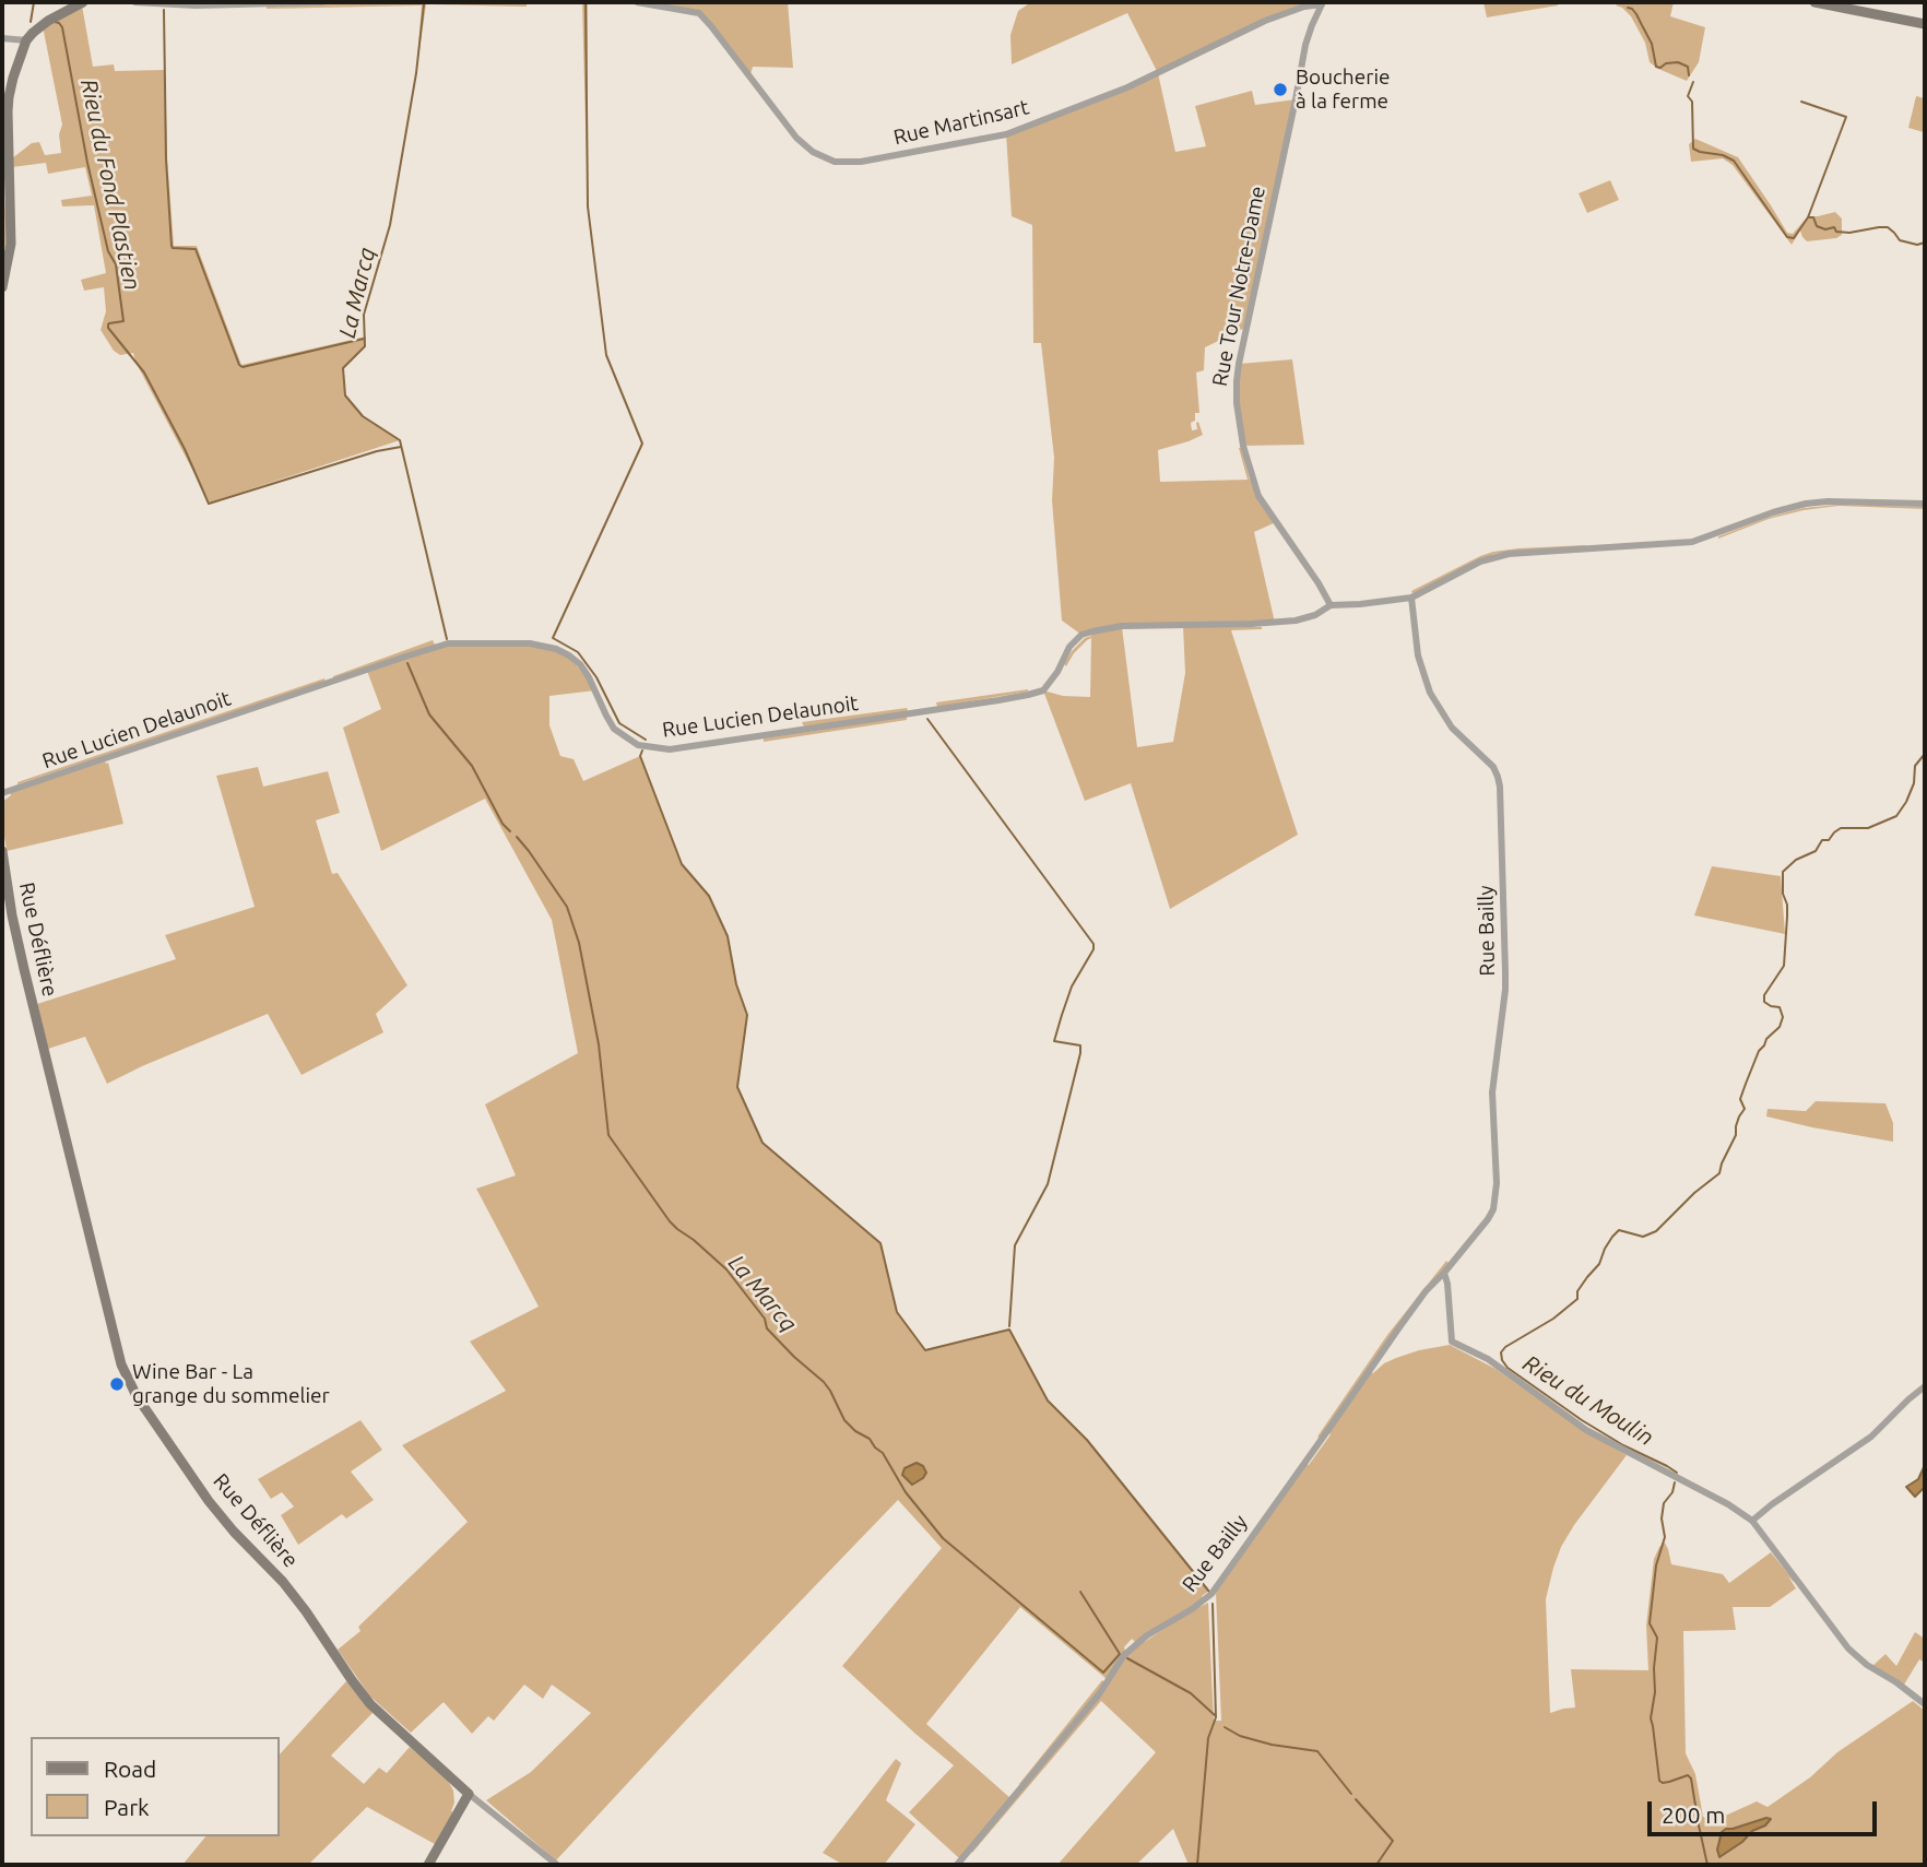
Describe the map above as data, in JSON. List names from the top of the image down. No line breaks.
{"streets":{"street":["Rue Martinsart","Rue Tour Notre-Dame","Rue Lucien Delaunoit","Rue Bailly","Rue Déflière"]},"crossings":[["Rue Martinsart","Rue Tour Notre-Dame"],["Rue Tour Notre-Dame","Rue Lucien Delaunoit"]],"water":["Rieu du Fond Plastien","La Marcq","Rieu du Moulin"],"places":["Boucherie à la ferme","Wine Bar - La grange du sommelier"],"legend":["Road","Park"],"scale_bar":"200 m"}
